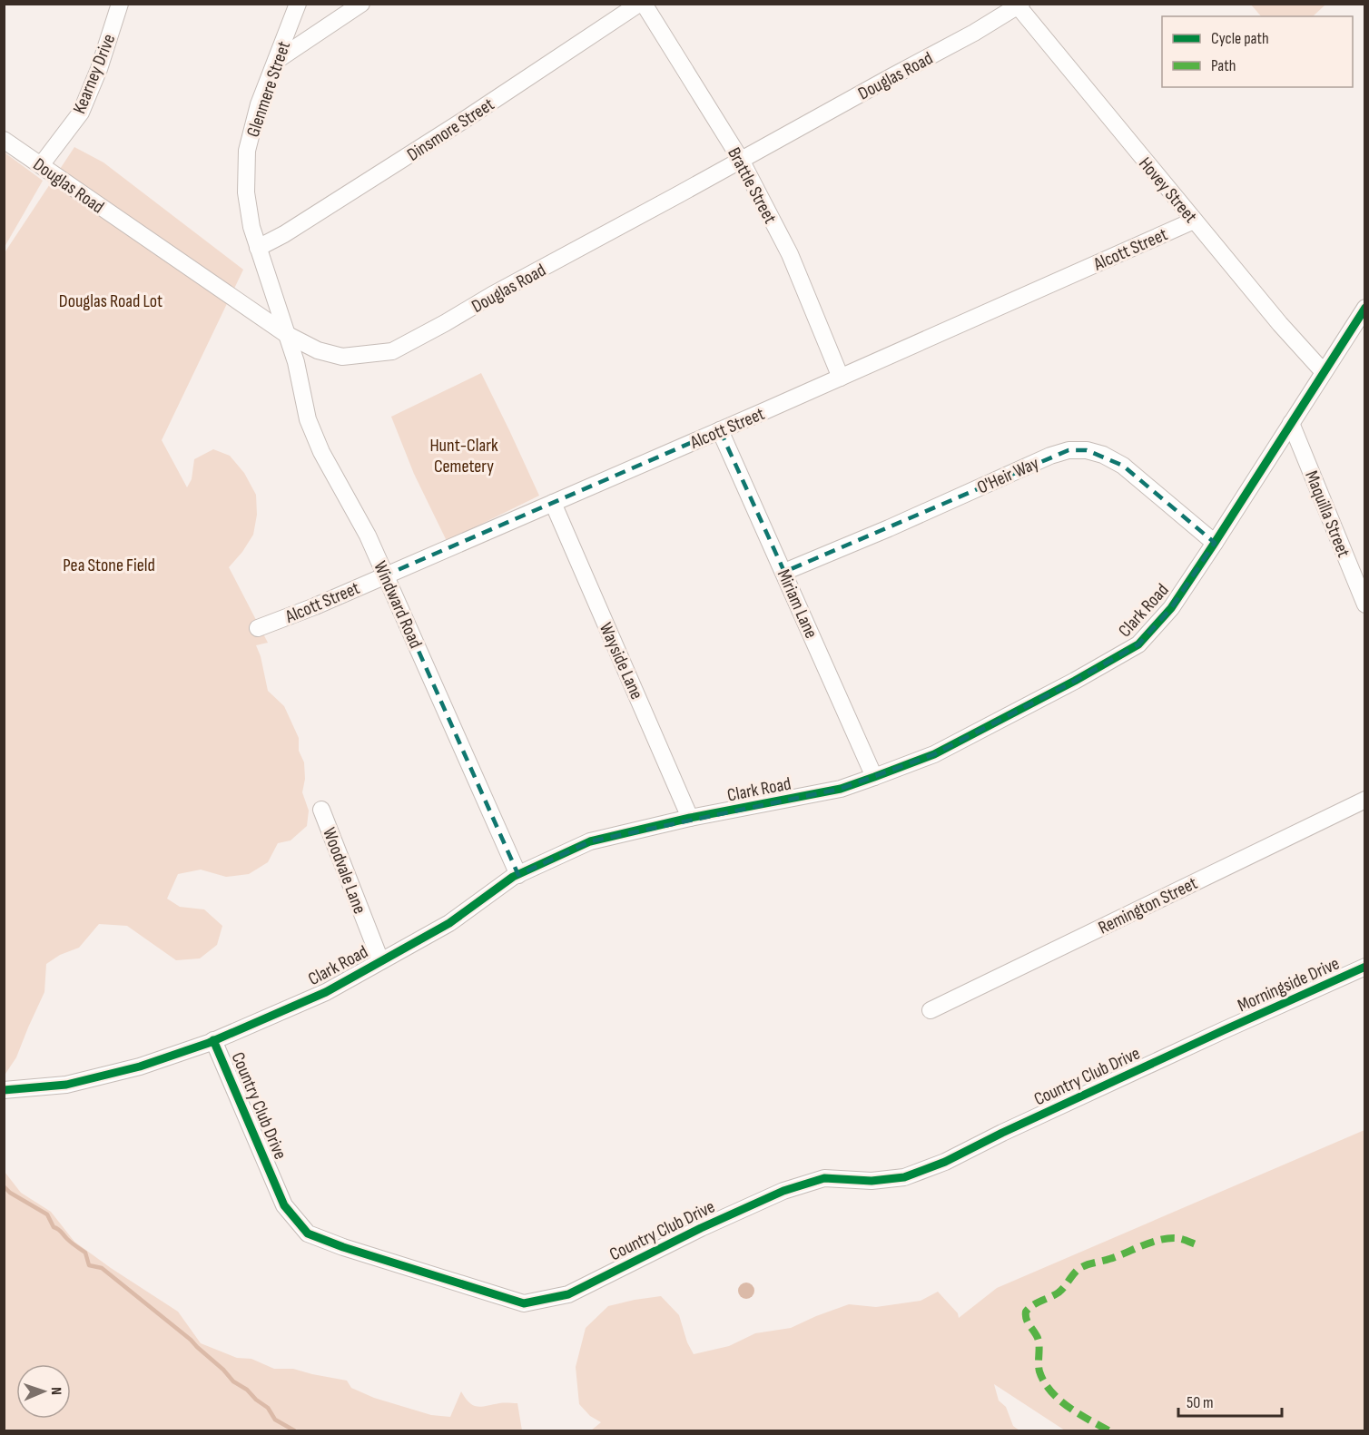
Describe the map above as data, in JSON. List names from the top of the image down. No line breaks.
{"streets":{"street":["Kearney Drive","Douglas Road","Glenmere Street","Dinsmore Street","Brattle Street","Hovey Street","Alcott Street","O'Heir Way","Maquilla Street","Miriam Lane","Windward Road","Clark Road","Wayside Lane","Woodvale Lane","Remington Street","Morningside Drive","Country Club Drive"]},"crossings":[["Kearney Drive","Douglas Road"],["Douglas Road","Glenmere Street"],["Douglas Road","Brattle Street"],["Douglas Road","Hovey Street"],["Douglas Road","Windward Road"],["Glenmere Street","Dinsmore Street"],["Glenmere Street","Windward Road"],["Brattle Street","Alcott Street"],["Hovey Street","Alcott Street"],["Hovey Street","Clark Road"],["Alcott Street","Miriam Lane"],["Alcott Street","Windward Road"],["Alcott Street","Wayside Lane"],["O'Heir Way","Miriam Lane"],["O'Heir Way","Clark Road"],["Maquilla Street","Clark Road"],["Miriam Lane","Clark Road"],["Windward Road","Clark Road"],["Clark Road","Wayside Lane"],["Clark Road","Woodvale Lane"],["Clark Road","Country Club Drive"],["Morningside Drive","Country Club Drive"]],"parks":["Douglas Road Lot","Hunt-Clark Cemetery","Pea Stone Field"],"legend":["Cycle path","Path"],"scale_bar":"50 m","north":"right"}
